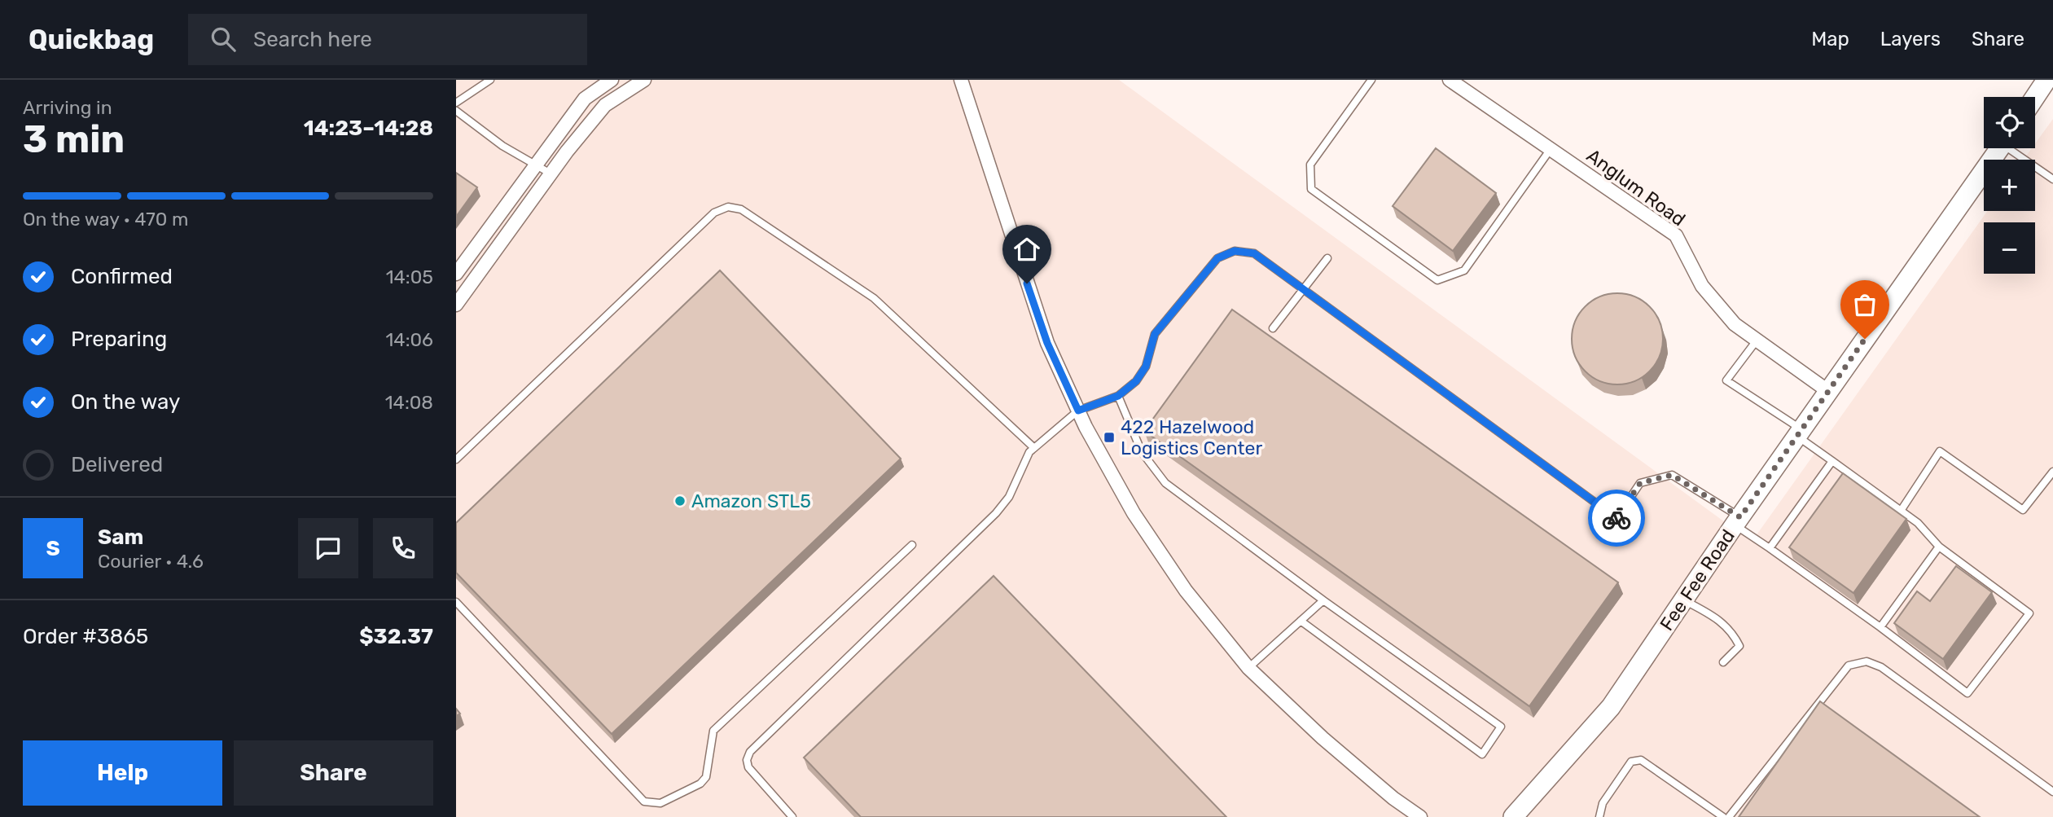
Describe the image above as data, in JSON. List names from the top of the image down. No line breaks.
{"streets":{"street":["Anglum Road","Fee Fee Road"]},"crossings":[["Anglum Road","Fee Fee Road"]],"places":{"transit":["422 Hazelwood Logistics Center"],"other":["Amazon STL5"]},"page":{"header":"Quickbag","search":"Search here","nav":["Map","Layers","Share"],"heading":["3 min","Arriving in","14:23–14:28"],"panel":["Sam","Courier · 4.6","Order #3865","$32.37"],"map_buttons":["+","−"],"bar":"On the way · 470 m","list":[["Confirmed","14:05"],["Preparing","14:06"],["On the way","14:08"],"Delivered"],"round":"S","buttons":["Help","Share"]}}
